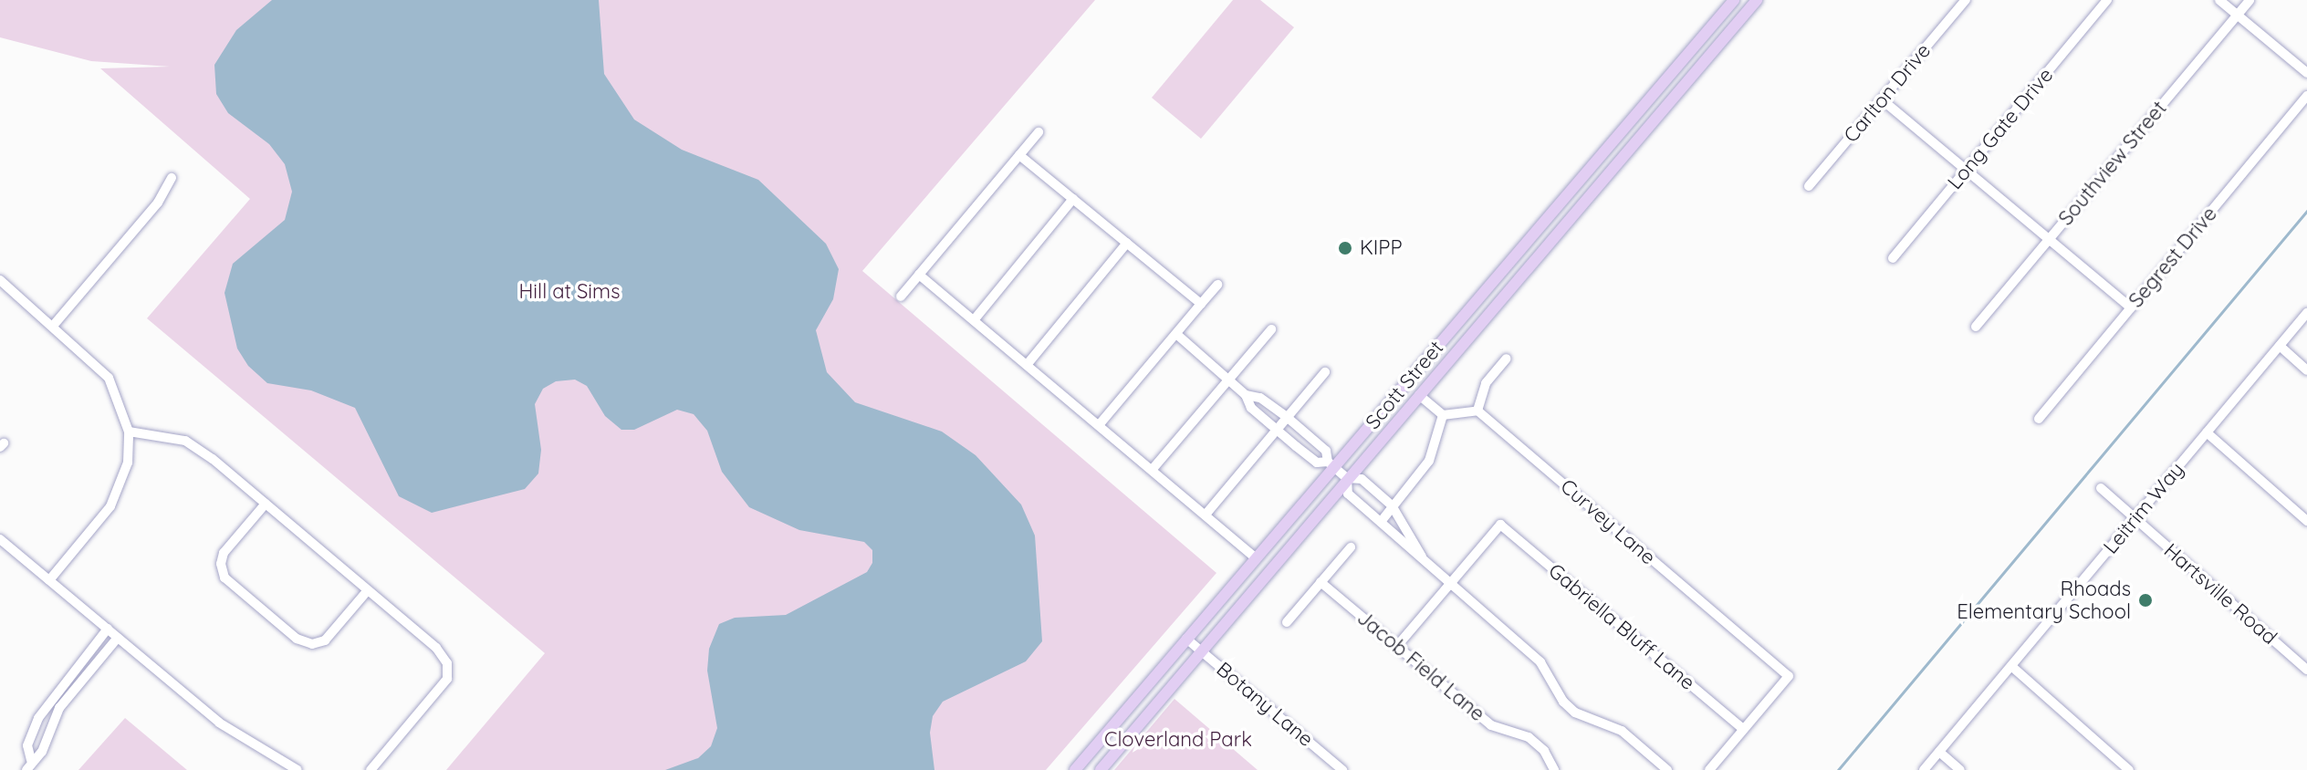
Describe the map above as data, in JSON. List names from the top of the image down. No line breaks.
{"streets":{"main road":["Scott Street"],"street":["Carlton Drive","Long Gate Drive","Southview Street","Segrest Drive","Leitrim Way","Curvey Lane","Hartsville Road","Gabriella Bluff Lane","Jacob Field Lane","Botany Lane"]},"crossings":[["Scott Street","Botany Lane"],["Leitrim Way","Hartsville Road"],["Curvey Lane","Gabriella Bluff Lane"]],"parks":["Hill at Sims","Cloverland Park"],"places":["KIPP","Rhoads Elementary School"]}
